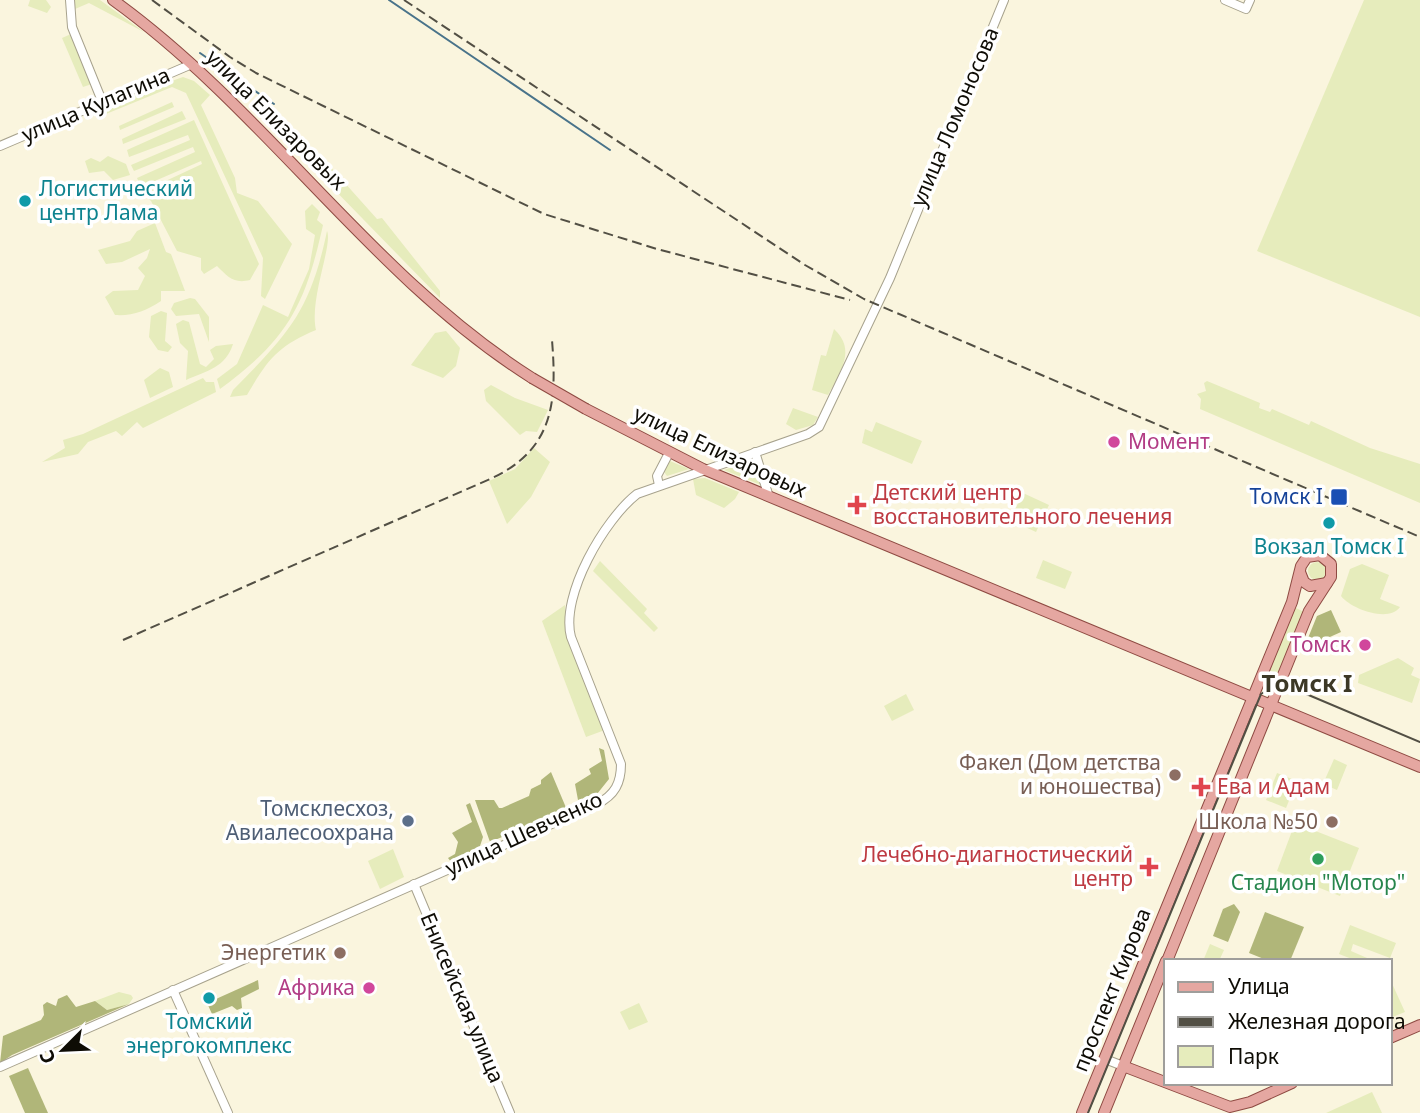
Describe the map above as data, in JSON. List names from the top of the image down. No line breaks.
{"streets":{"main road":["улица Елизаровых","проспект Кирова"],"street":["улица Кулагина","улица Ломоносова","улица Шевченко","Енисейская улица"]},"crossings":[["улица Кулагина","улица Елизаровых"],["улица Ломоносова","улица Шевченко"],["улица Елизаровых","улица Шевченко"],["улица Елизаровых","проспект Кирова"],["улица Шевченко","Енисейская улица"]],"districts":["Томск I"],"places":{"other":["Логистический центр Лама","Момент","Вокзал Томск I","Томск","Факел (Дом детства и юношества)","Томсклесхоз, Авиалесоохрана","Школа №50","Стадион \"Мотор\"","Энергетик","Африка","Томский энергокомплекс"],"transit":["Томск I"],"health":["Детский центр восстановительного лечения","Ева и Адам","Лечебно-диагностический центр"]},"legend":["Улица","Железная дорога","Парк"],"north":"bottom left"}
